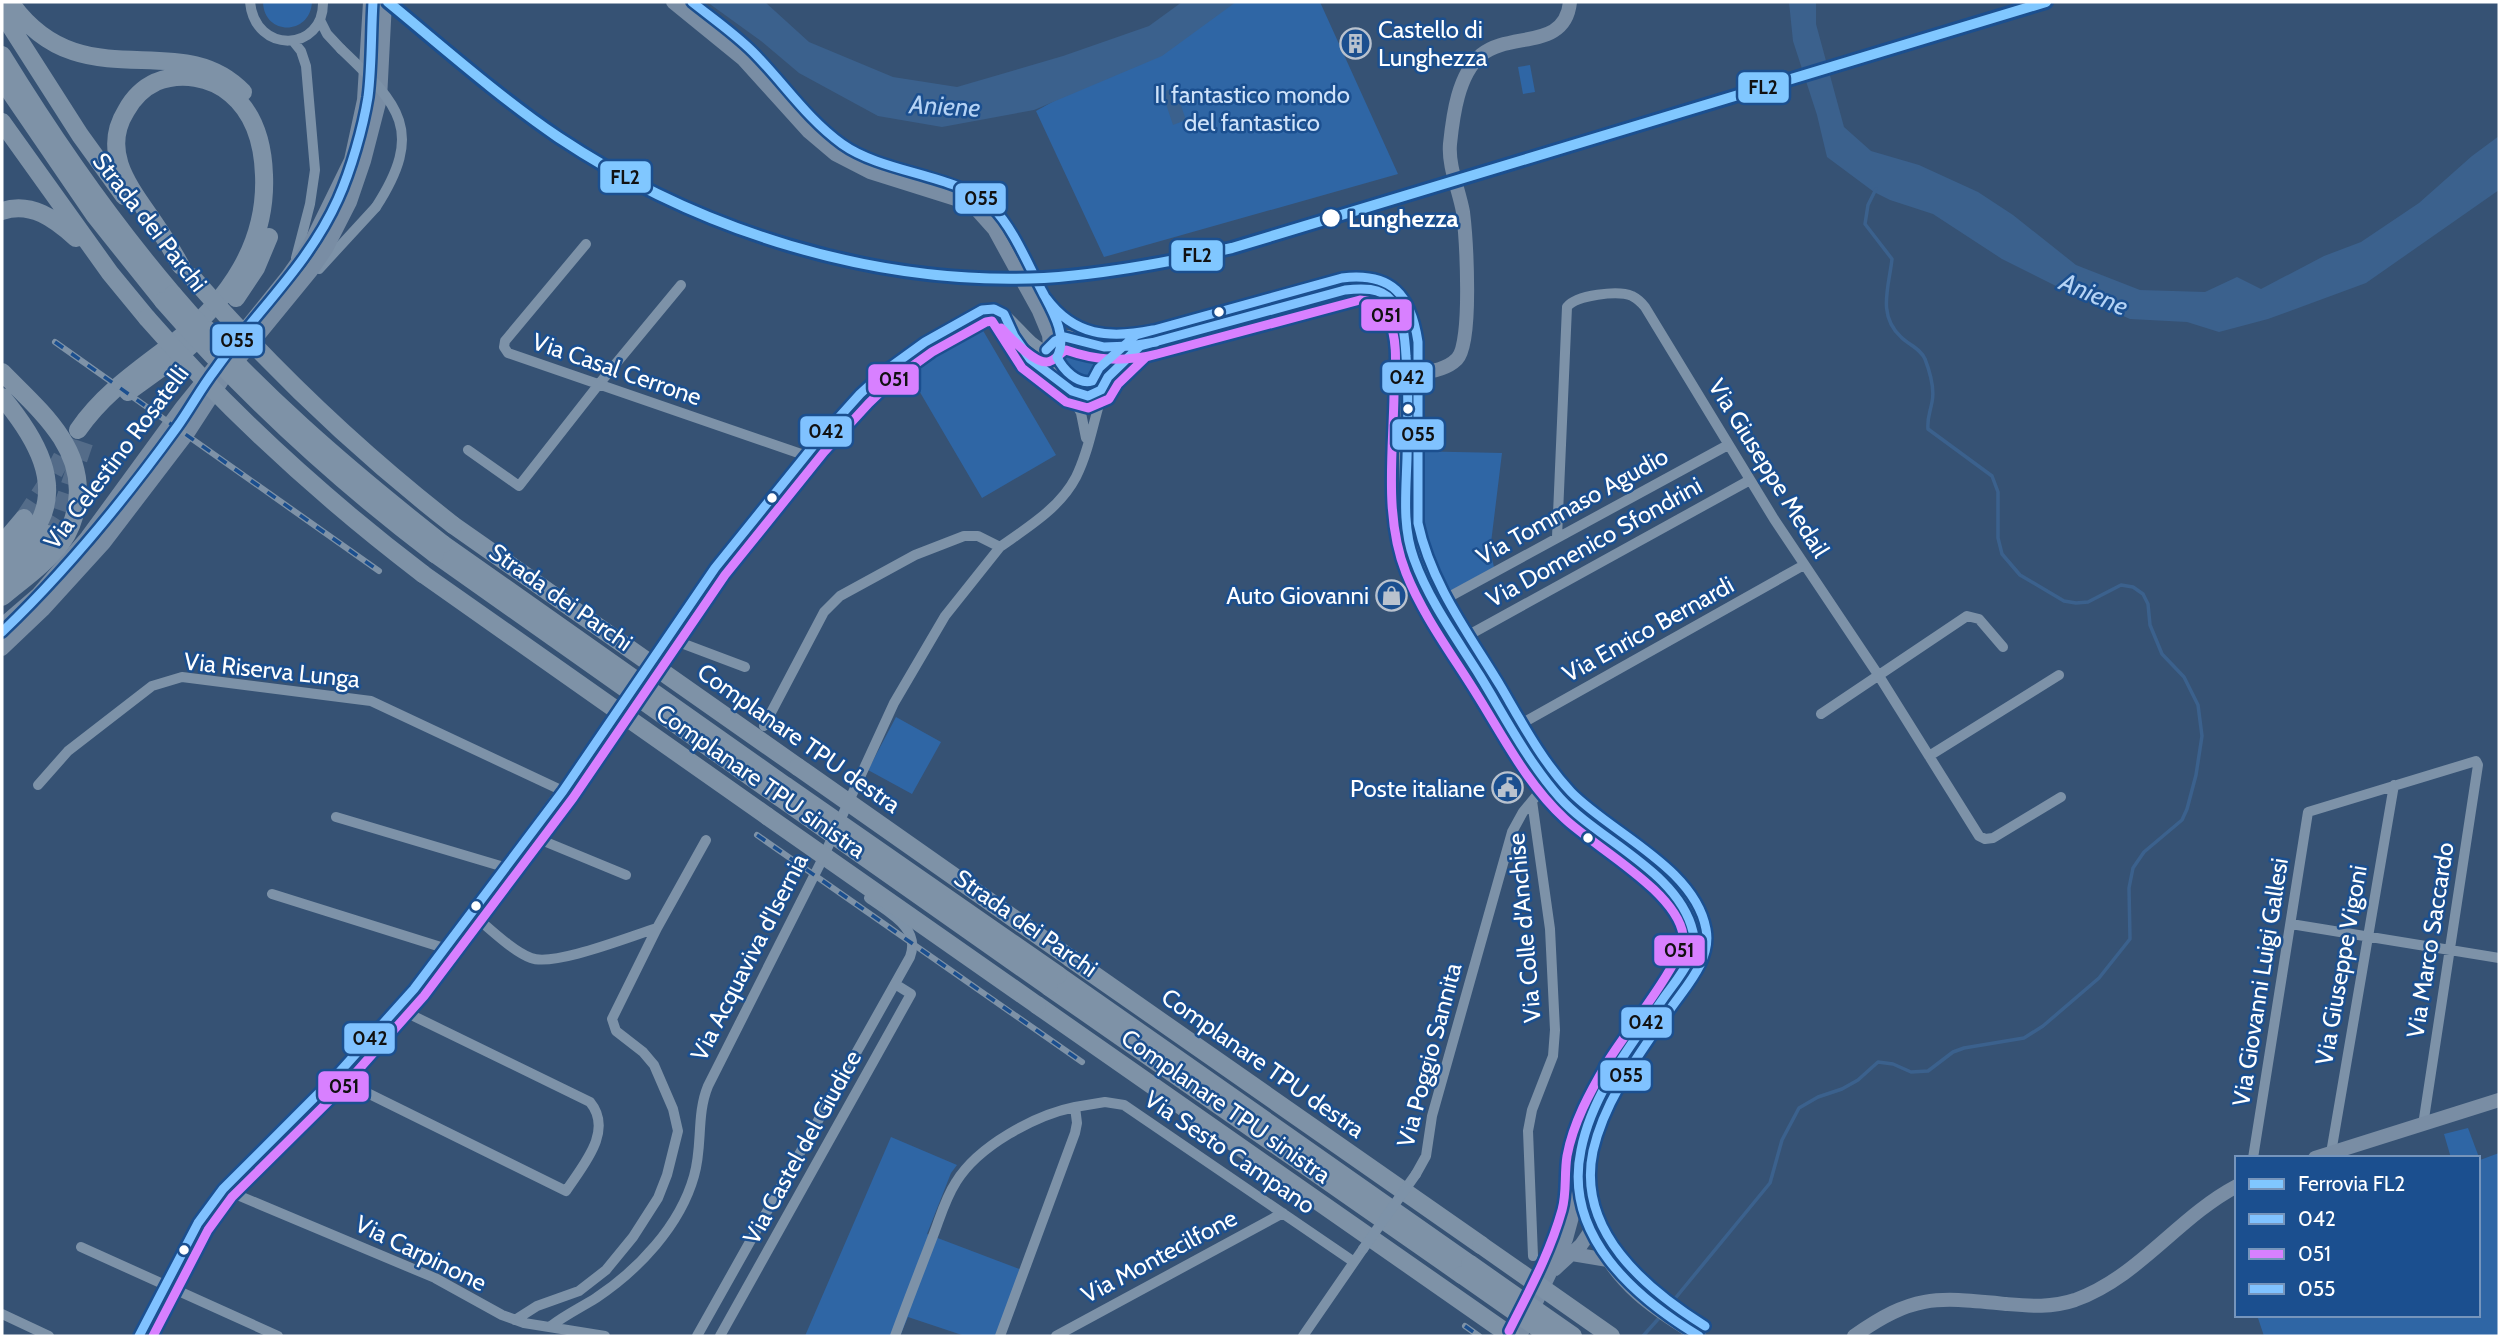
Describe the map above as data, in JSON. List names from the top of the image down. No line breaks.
{"streets":{"highway":["Strada dei Parchi","Complanare TPU destra","Complanare TPU sinistra"],"street":["Via Casal Cerrone","Via Celestino Rosatelli","Via Giuseppe Medail","Via Tommaso Agudio","Via Domenico Sfondrini","Via Enrico Bernardi","Via Riserva Lunga","Via Colle d'Anchise","Via Marco Saccardo","Via Acquaviva d'Isernia","Via Giuseppe Vigoni","Via Giovanni Luigi Gallesi","Via Poggio Sannita","Via Castel del Giudice","Via Sesto Campano","Via Carpinone","Via Montecilfone"]},"crossings":[["Via Giuseppe Medail","Via Tommaso Agudio"],["Via Giuseppe Medail","Via Domenico Sfondrini"],["Via Giuseppe Medail","Via Enrico Bernardi"],["Via Colle d'Anchise","Via Poggio Sannita"],["Via Marco Saccardo","Via Giuseppe Vigoni"],["Via Marco Saccardo","Via Giovanni Luigi Gallesi"],["Via Acquaviva d'Isernia","Via Castel del Giudice"],["Via Acquaviva d'Isernia","Via Carpinone"],["Via Giuseppe Vigoni","Via Giovanni Luigi Gallesi"],["Via Poggio Sannita","Via Sesto Campano"],["Via Sesto Campano","Via Montecilfone"]],"water":["Aniene"],"parks":["Il fantastico mondo del fantastico"],"places":{"building":["Castello di Lunghezza"],"other":["Lunghezza"],"shop":["Auto Giovanni"],"public building":["Poste italiane"]},"lines":["rail line FL2","transit line 055","transit line 042","transit line 051"],"legend":["Ferrovia FL2","042","051","055"]}
